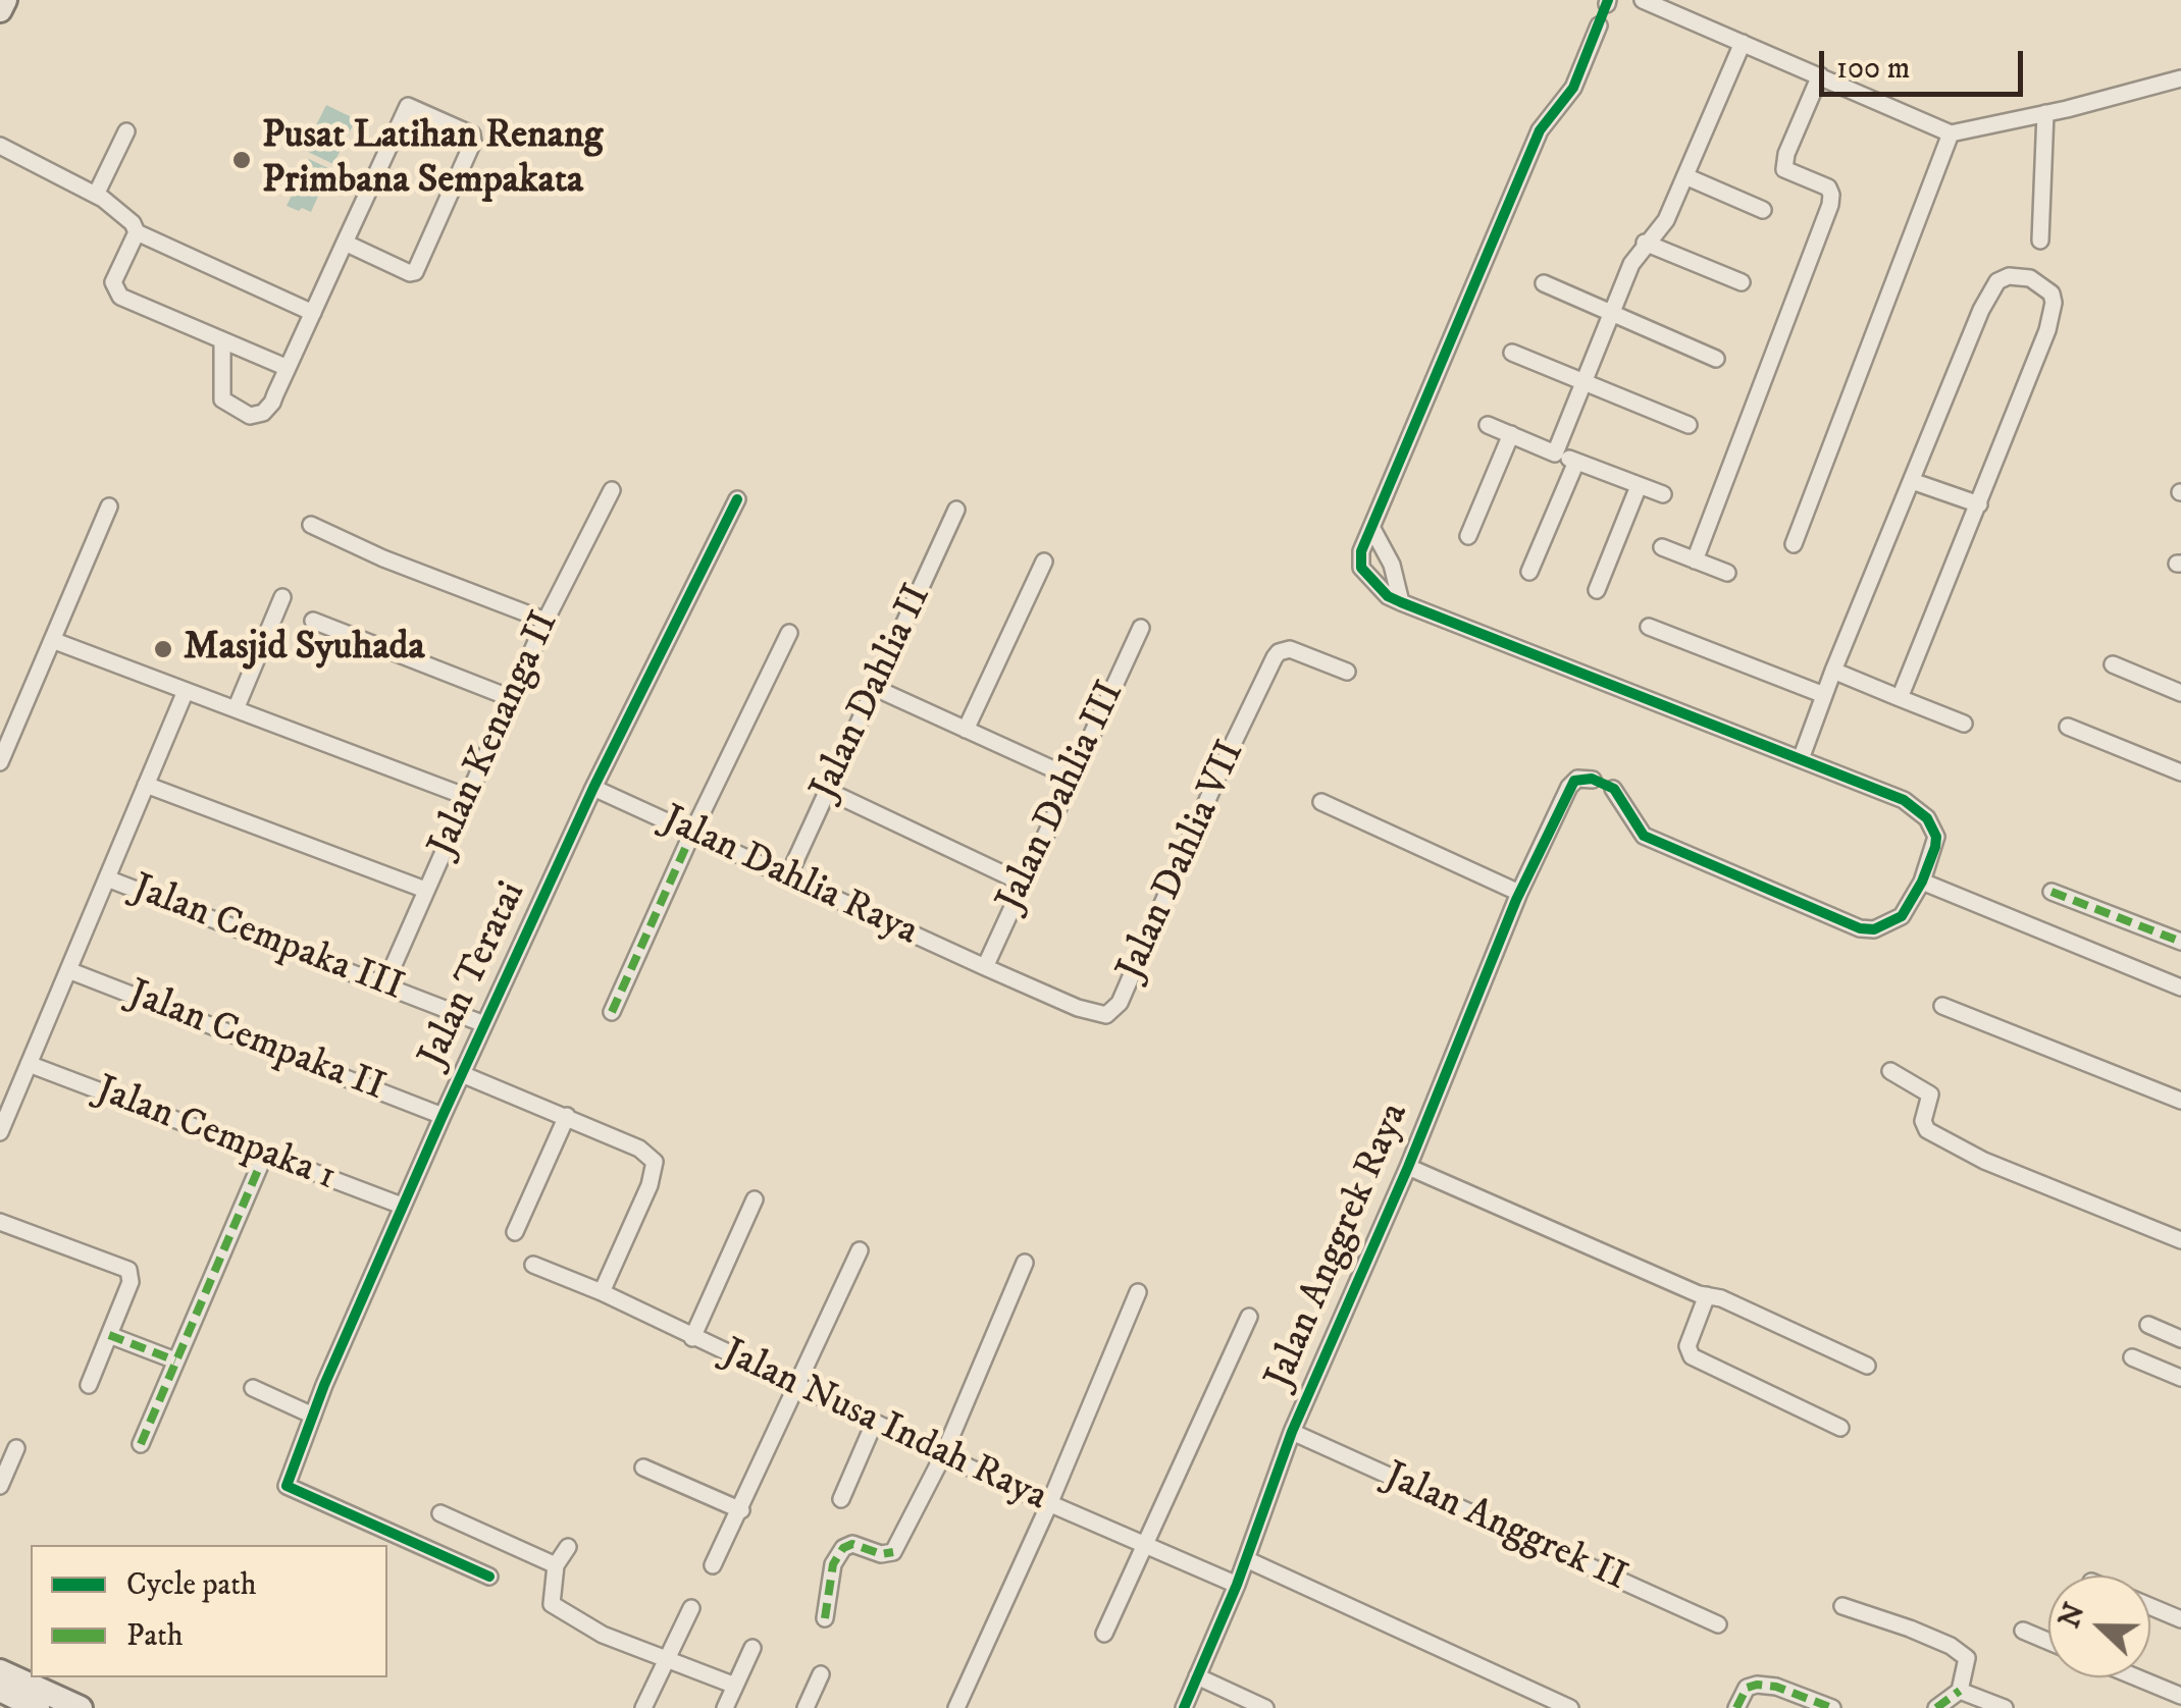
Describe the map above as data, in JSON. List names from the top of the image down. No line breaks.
{"streets":{"street":["Jalan Dahlia II","Jalan Kenanga II","Jalan Dahlia III","Jalan Dahlia VII","Jalan Dahlia Raya","Jalan Cempaka III","Jalan Teratai","Jalan Cempaka II","Jalan Cempaka 1","Jalan Anggrek Raya","Jalan Nusa Indah Raya","Jalan Anggrek II"]},"crossings":[["Jalan Dahlia II","Jalan Dahlia Raya"],["Jalan Kenanga II","Jalan Cempaka III"],["Jalan Dahlia III","Jalan Dahlia VII"],["Jalan Dahlia III","Jalan Dahlia Raya"],["Jalan Dahlia VII","Jalan Dahlia Raya"],["Jalan Dahlia Raya","Jalan Teratai"],["Jalan Cempaka III","Jalan Teratai"],["Jalan Teratai","Jalan Cempaka II"],["Jalan Teratai","Jalan Cempaka 1"],["Jalan Anggrek Raya","Jalan Nusa Indah Raya"],["Jalan Anggrek Raya","Jalan Anggrek II"]],"places":["Pusat Latihan Renang Primbana Sempakata","Masjid Syuhada"],"legend":["Cycle path","Path"],"scale_bar":"100 m","north":"left"}
